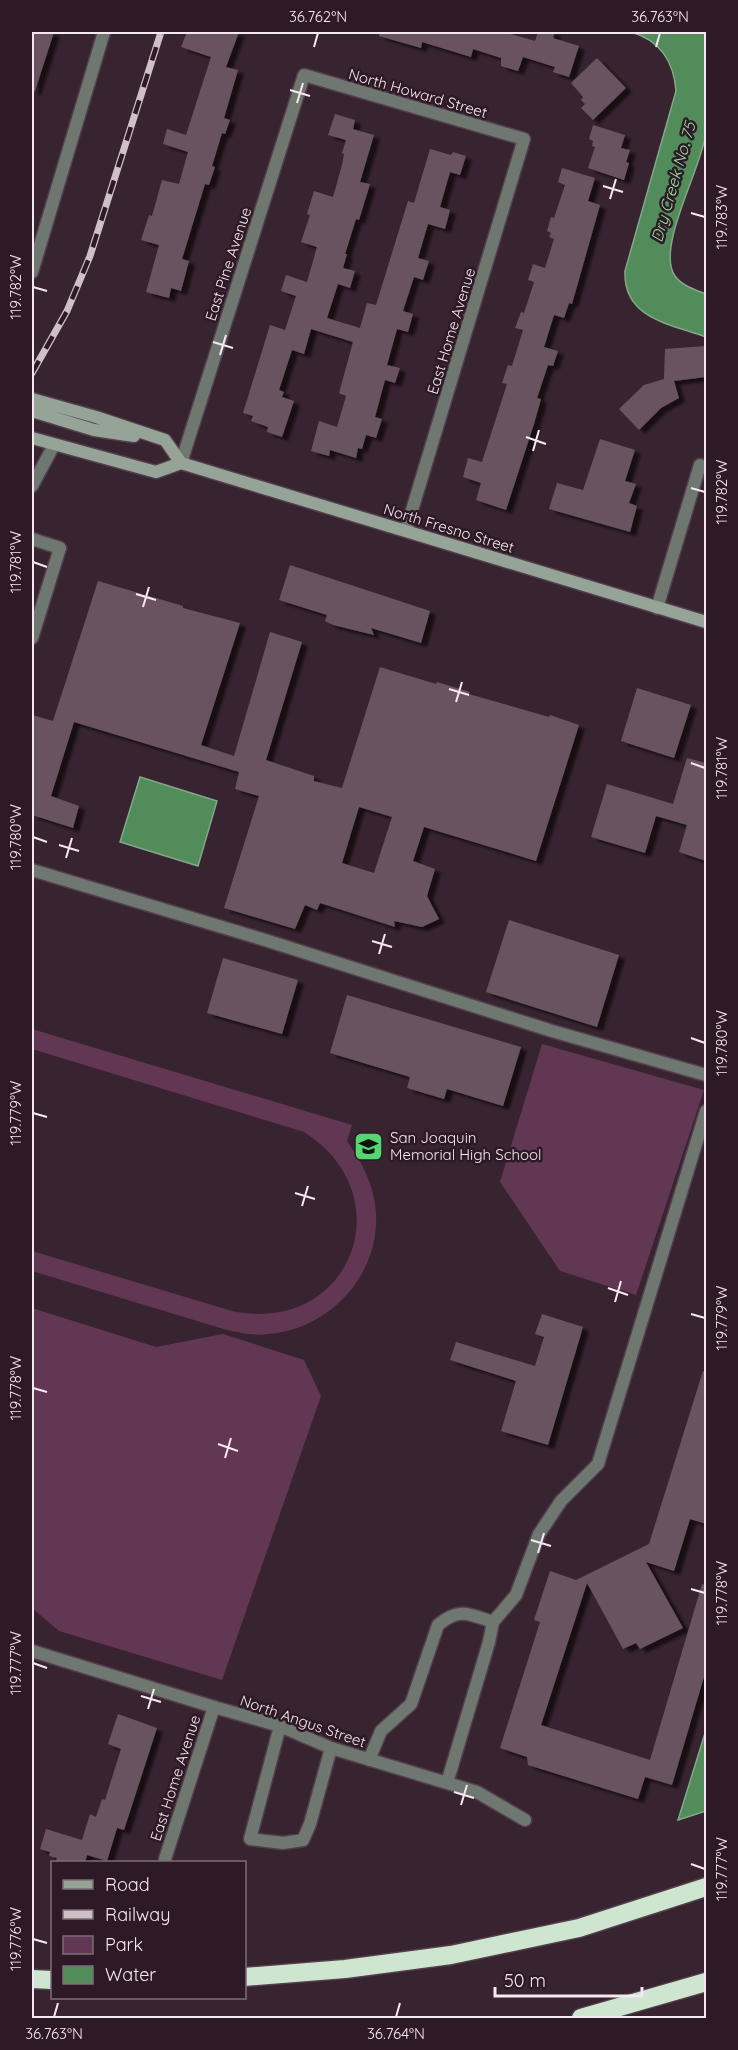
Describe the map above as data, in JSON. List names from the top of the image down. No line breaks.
{"streets":{"main road":["North Fresno Street"],"street":["North Howard Street","East Pine Avenue","East Home Avenue","North Angus Street"]},"crossings":[["North Howard Street","East Pine Avenue"],["North Howard Street","East Home Avenue"],["East Pine Avenue","North Fresno Street"],["East Home Avenue","North Fresno Street"],["East Home Avenue","North Angus Street"]],"water":["Dry Creek No. 75"],"places":{"school or university":["San Joaquin Memorial High School"]},"legend":["Road","Railway","Park","Water"],"scale_bar":"50 m","coordinates":["36.762°N","36.763°N","119.783°W","119.782°W","119.781°W","119.780°W","119.779°W","119.778°W","119.777°W","119.776°W","36.764°N"]}
